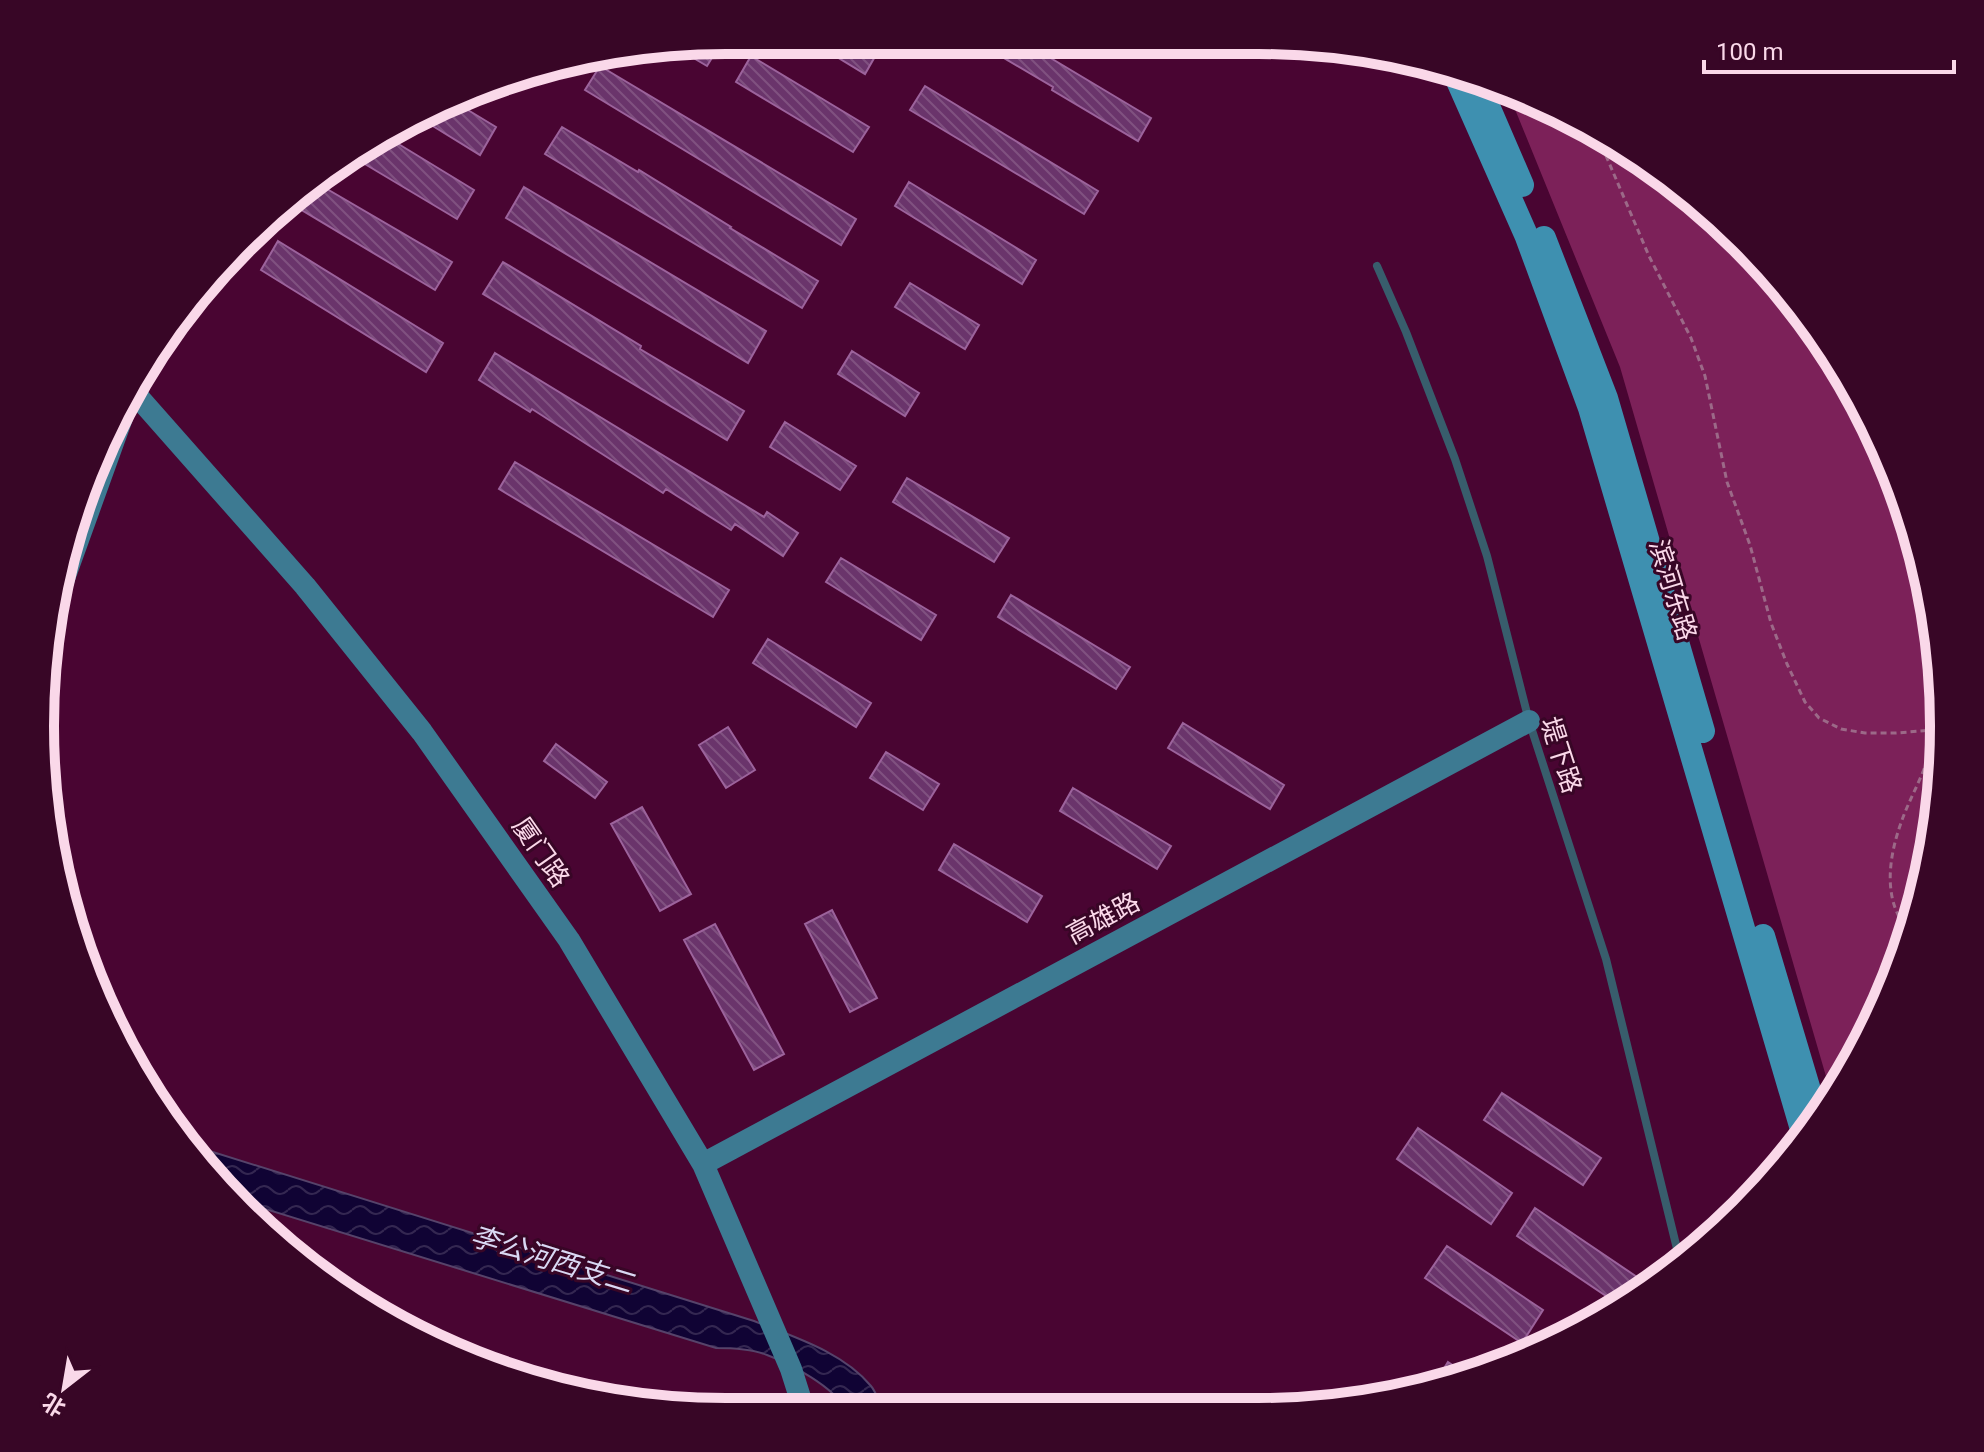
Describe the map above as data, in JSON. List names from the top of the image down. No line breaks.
{"streets":{"main road":["滨河东路"],"street":["厦门路","高雄路"],"lane":["堤下路"]},"crossings":[["堤下路","高雄路"],["厦门路","高雄路"]],"water":["李公河西支二"],"scale_bar":"100 m","north":"bottom left"}
